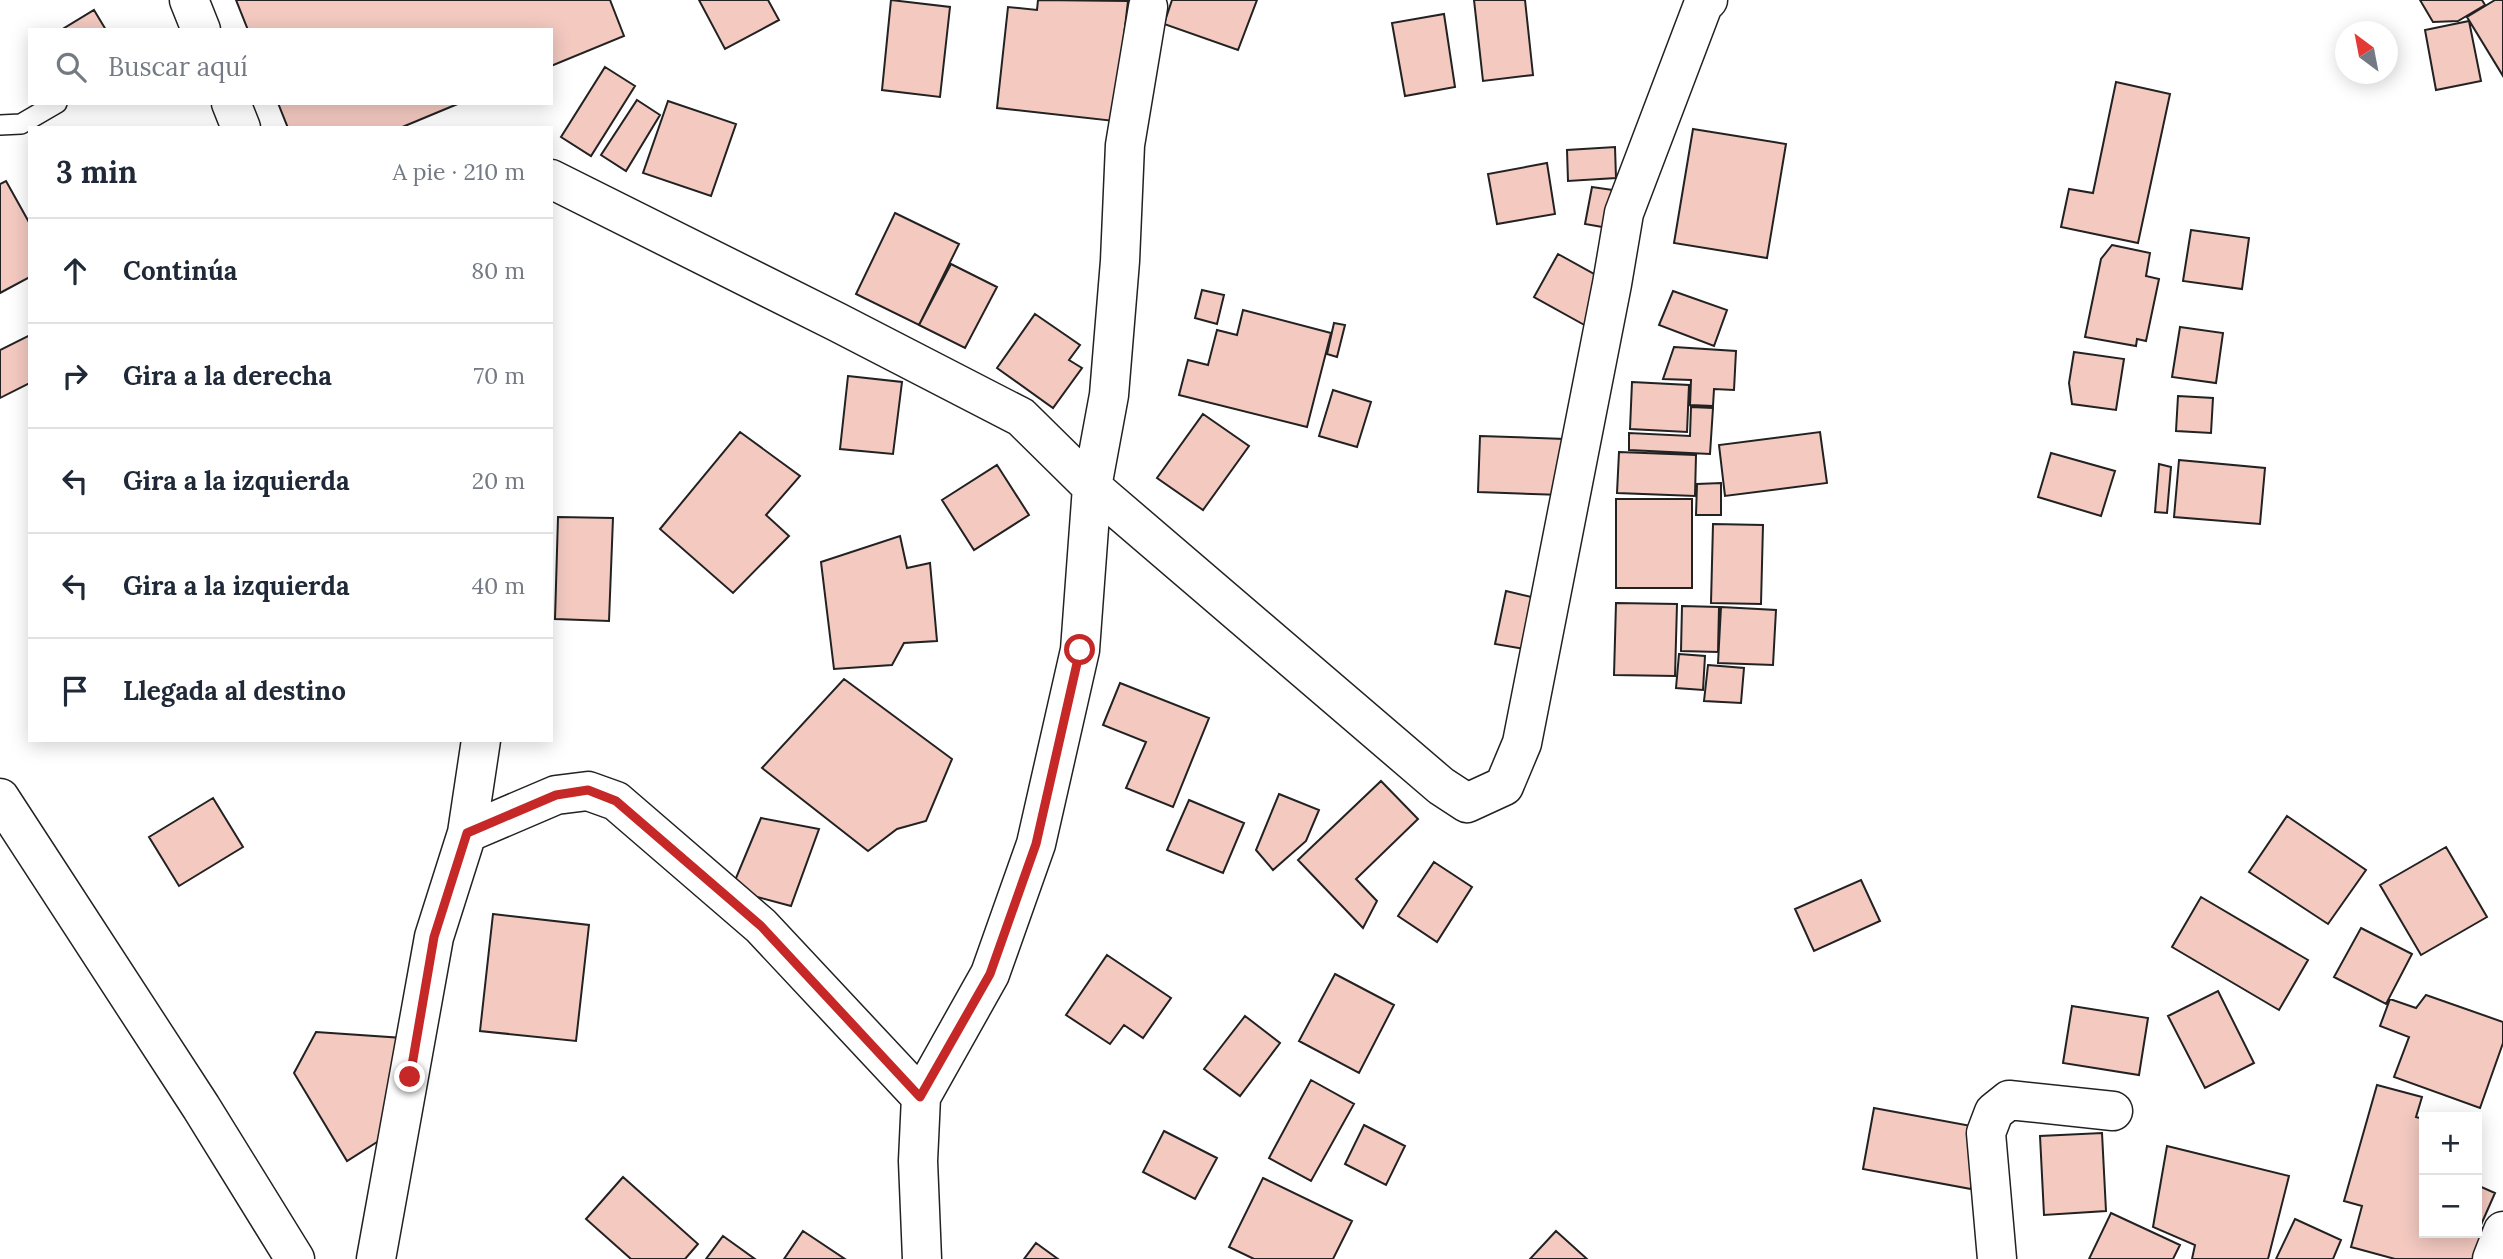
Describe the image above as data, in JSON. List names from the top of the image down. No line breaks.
{"north":"top left","page":{"search":"Buscar aquí","heading":["3 min","A pie · 210 m"],"list":[["Continúa","80 m"],["Gira a la derecha","70 m"],["Gira a la izquierda","20 m"],["Gira a la izquierda","40 m"],"Llegada al destino"],"map_buttons":["+","−"]}}
